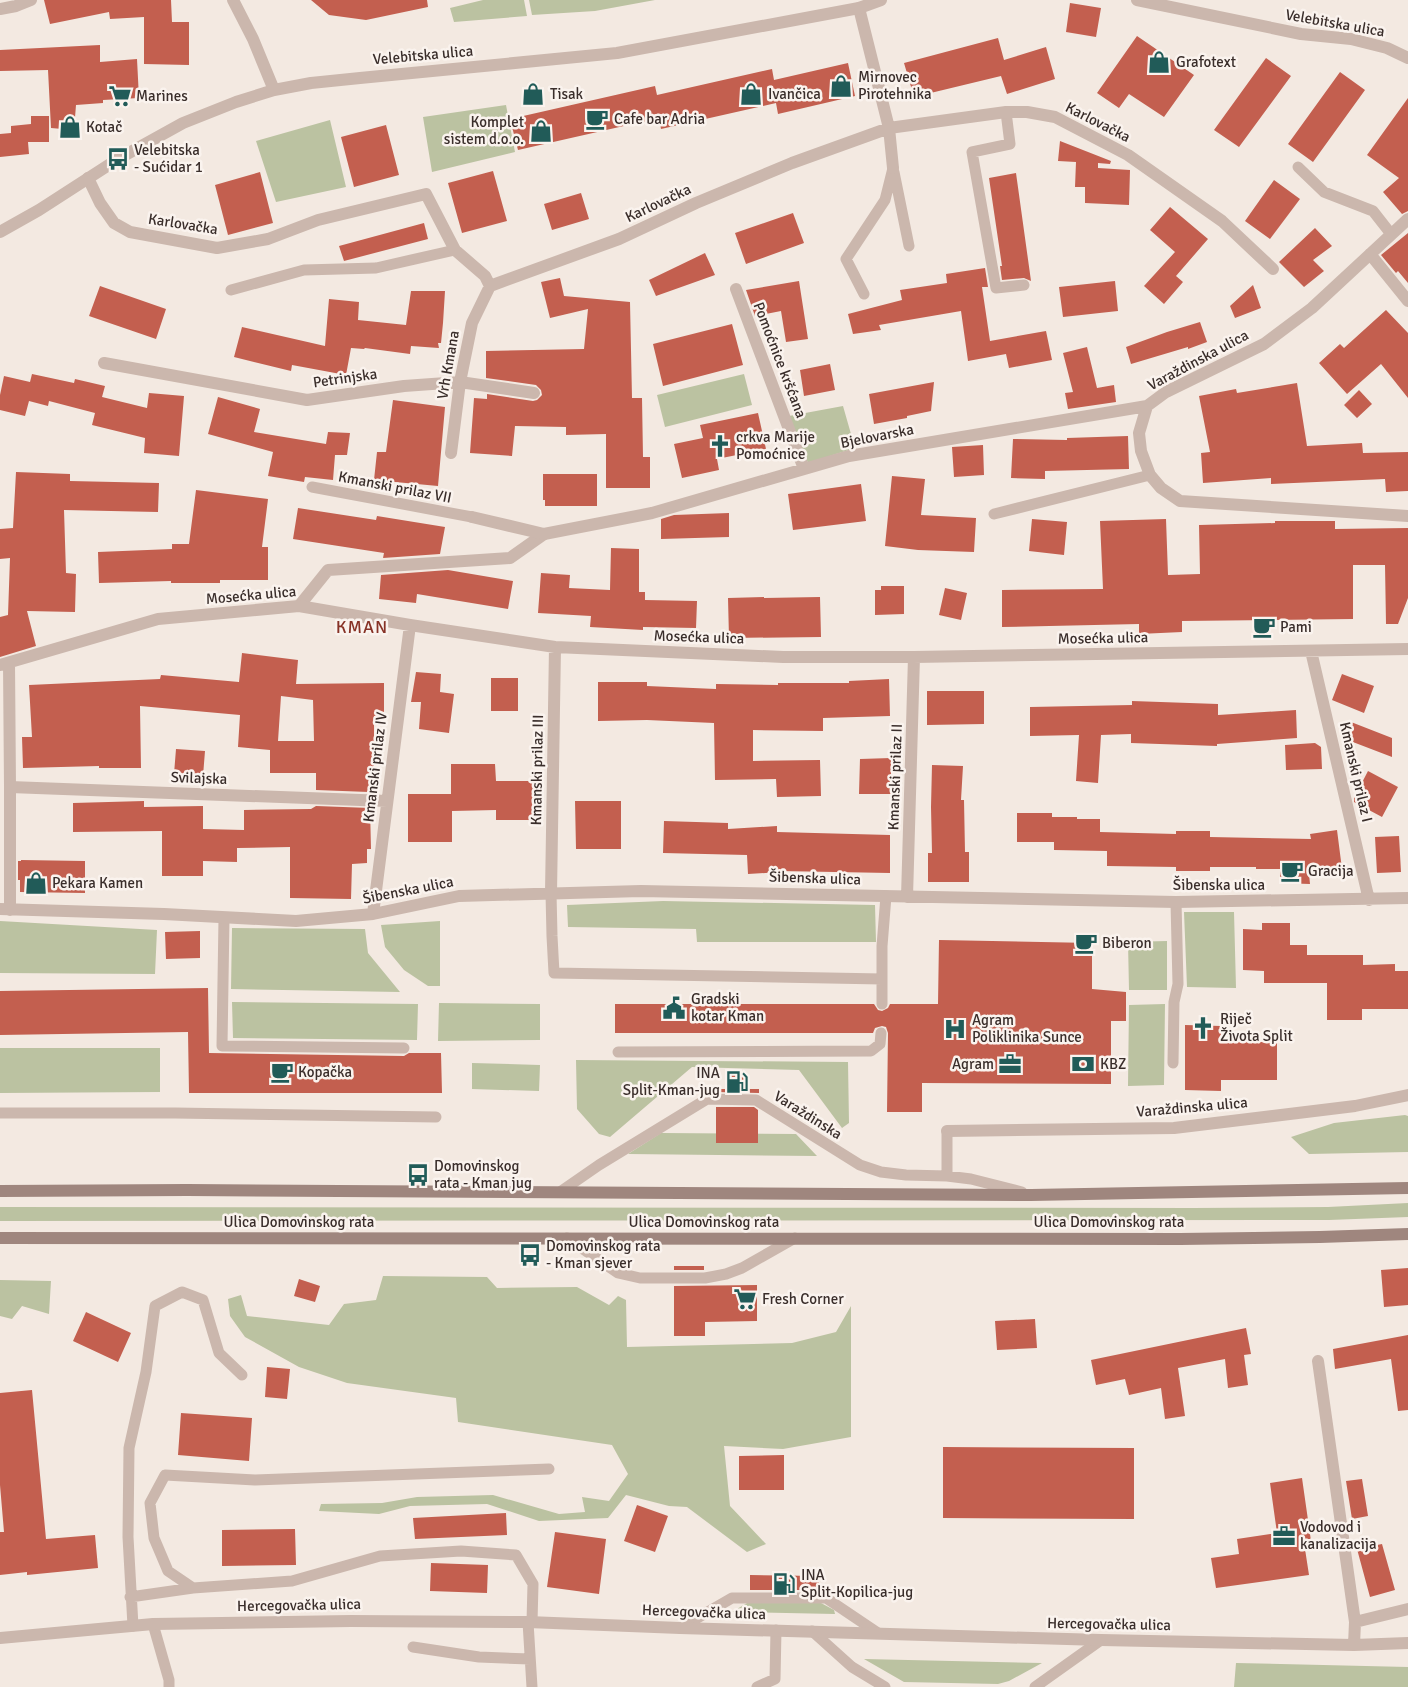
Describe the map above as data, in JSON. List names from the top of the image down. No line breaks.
{"streets":{"main road":["Ulica Domovinskog rata"],"street":["Velebitska ulica","Karlovačka","Pomoćnice kršćana","Varaždinska ulica","Vrh Kmana","Petrinjska","Bjelovarska","Mosećka ulica","Kmanski prilaz IV","Kmanski prilaz III","Kmanski prilaz I","Kmanski prilaz II","Svilajska","Šibenska ulica","Hercegovačka ulica"],"lane":["Kmanski prilaz VII","Varaždinska"]},"crossings":[["Velebitska ulica","Karlovačka"],["Karlovačka","Vrh Kmana"],["Pomoćnice kršćana","Bjelovarska"],["Varaždinska ulica","Bjelovarska"],["Vrh Kmana","Petrinjska"],["Bjelovarska","Kmanski prilaz VII"],["Mosećka ulica","Kmanski prilaz IV"],["Mosećka ulica","Kmanski prilaz III"],["Mosećka ulica","Kmanski prilaz I"],["Mosećka ulica","Kmanski prilaz II"],["Kmanski prilaz IV","Svilajska"],["Kmanski prilaz IV","Šibenska ulica"],["Kmanski prilaz III","Šibenska ulica"],["Kmanski prilaz I","Šibenska ulica"],["Kmanski prilaz II","Šibenska ulica"],["Varaždinska","Ulica Domovinskog rata"]],"districts":["KMAN"],"places":{"shop":["Grafotext","Mirnovec Pirotehnika","Tisak","Ivančica","Kotač","Komplet sistem d.o.o.","Pekara Kamen"],"supermarket":["Marines","Fresh Corner"],"cafe":["Cafe bar Adria","Pami","Gracija","Biberon","Kopačka"],"bus stop":["Velebitska - Sućidar 1","Domovinskog rata - Kman jug","Domovinskog rata - Kman sjever"],"church":["crkva Marije Pomoćnice","Riječ Života Split"],"public building":["Gradski kotar Kman"],"hospital":["Agram Poliklinika Sunce"],"office":["Agram","Vodovod i kanalizacija"],"bank":["KBZ"],"fuel station":["INA Split-Kman-jug","INA Split-Kopilica-jug"]}}
